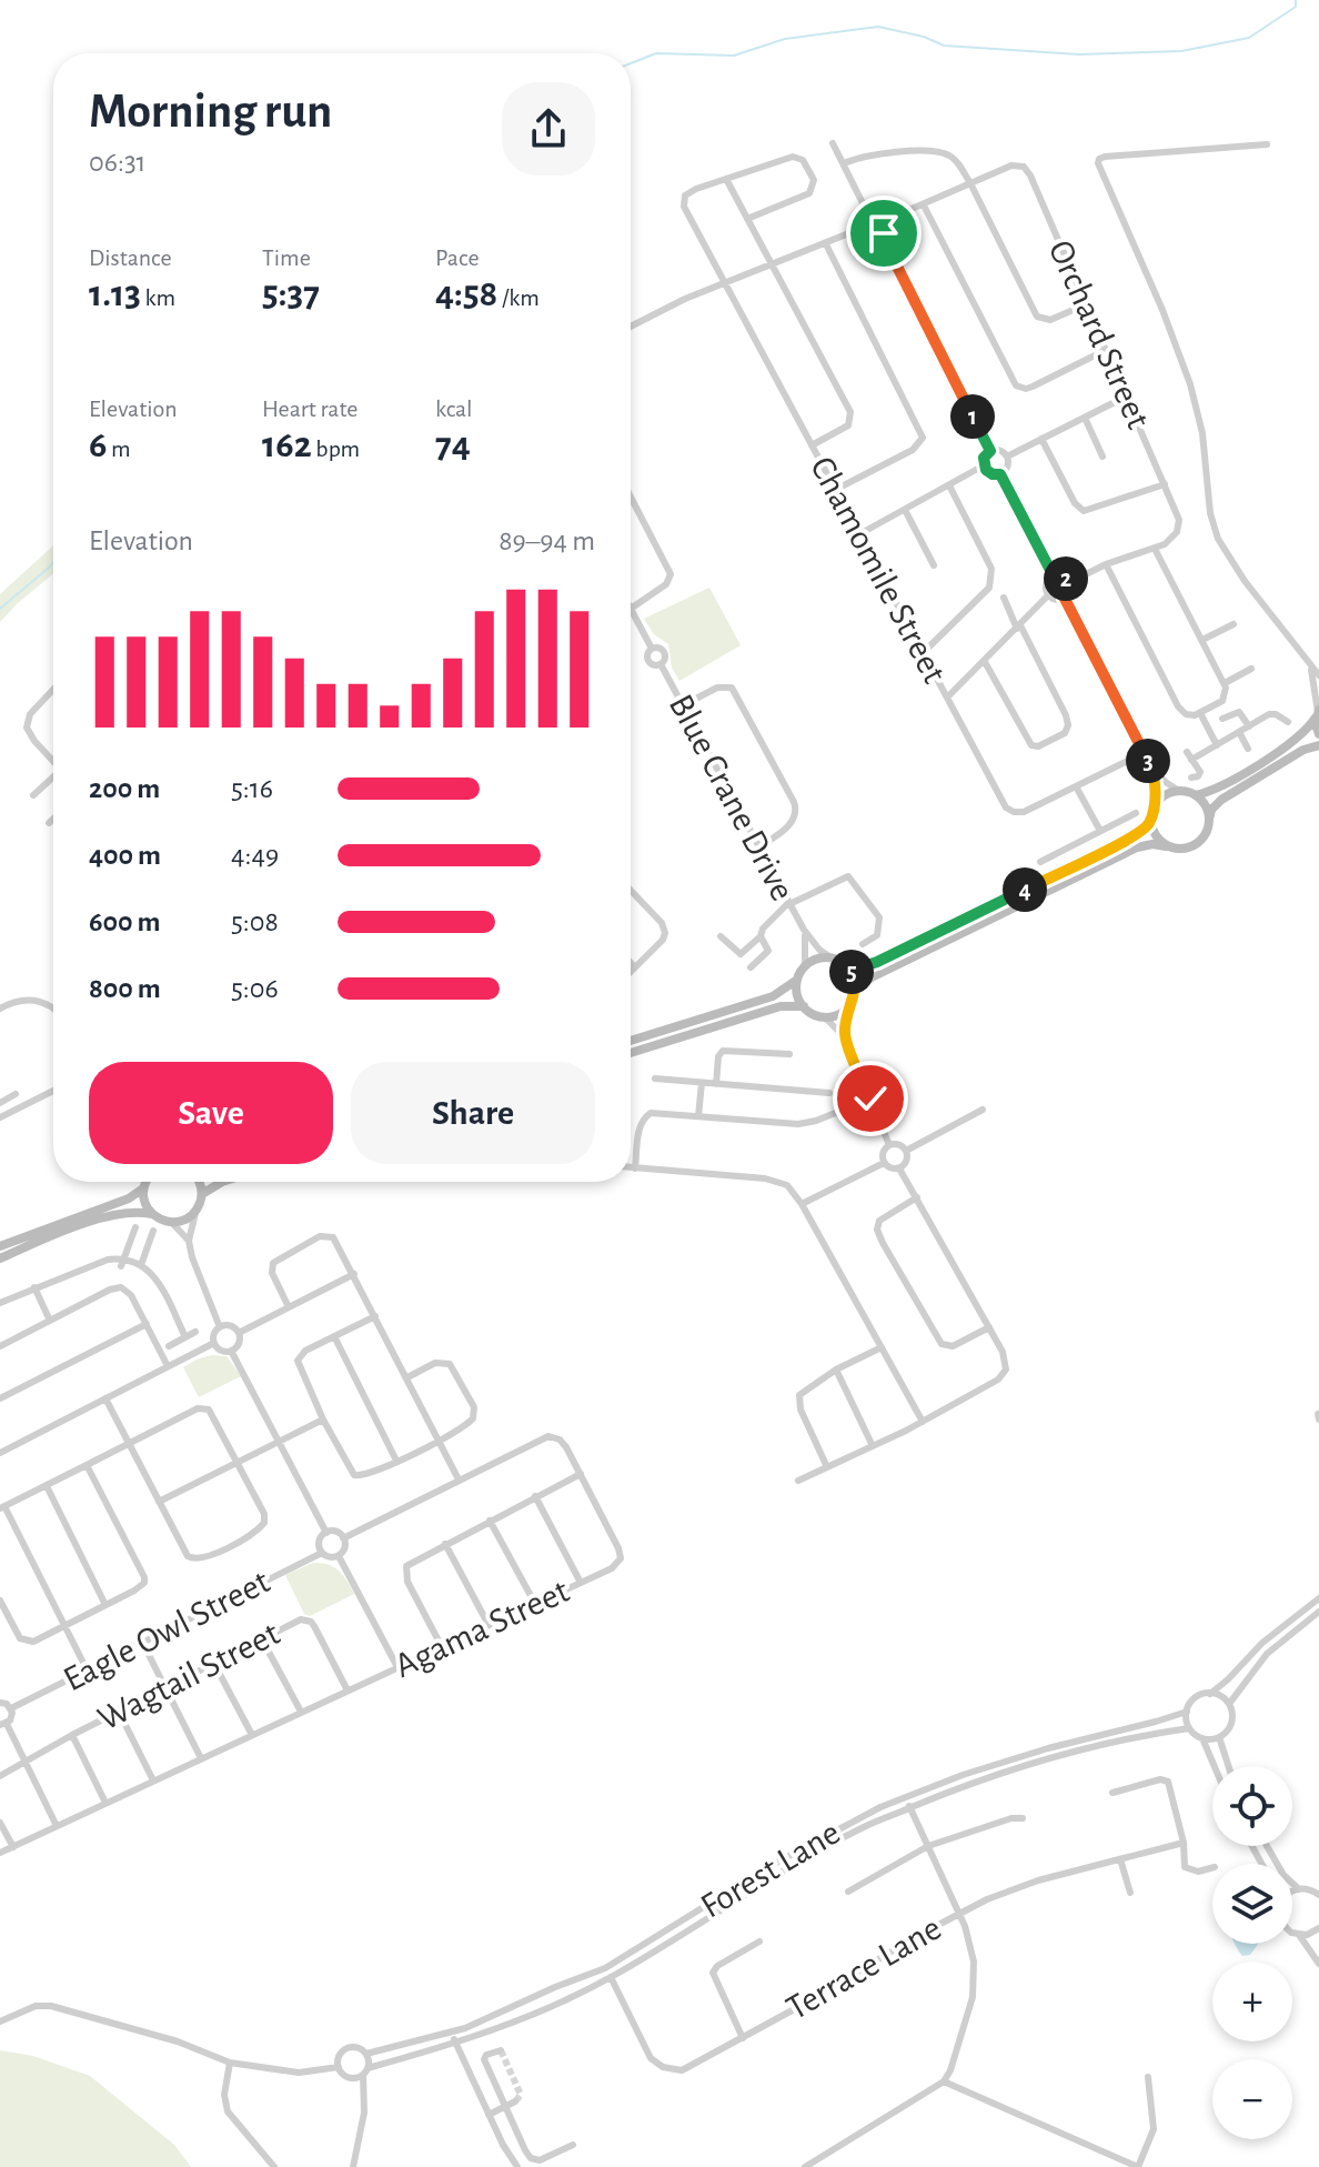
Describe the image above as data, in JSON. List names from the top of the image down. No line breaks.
{"streets":{"street":["Orchard Street","Chamomile Street","Blue Crane Drive","Agama Street","Eagle Owl Street","Wagtail Street","Forest Lane","Terrace Lane"]},"crossings":[["Agama Street","Eagle Owl Street"],["Agama Street","Wagtail Street"],["Forest Lane","Terrace Lane"]],"page":{"heading":["Morning run","06:31"],"stats":[["Distance","1.13 km"],["Time","5:37"],["Pace","4:58 /km"],["Elevation","6 m"],["Heart rate","162 bpm"],["kcal","74"]],"pins":["1","2","3","4","5"],"chart":["Elevation","89–94 m"],"list":[{"name":"200 m","note":"5:16"},{"name":"400 m","note":"4:49"},{"name":"600 m","note":"5:08"},{"name":"800 m","note":"5:06"}],"buttons":["Save","Share"],"map_buttons":["+","−"]}}
